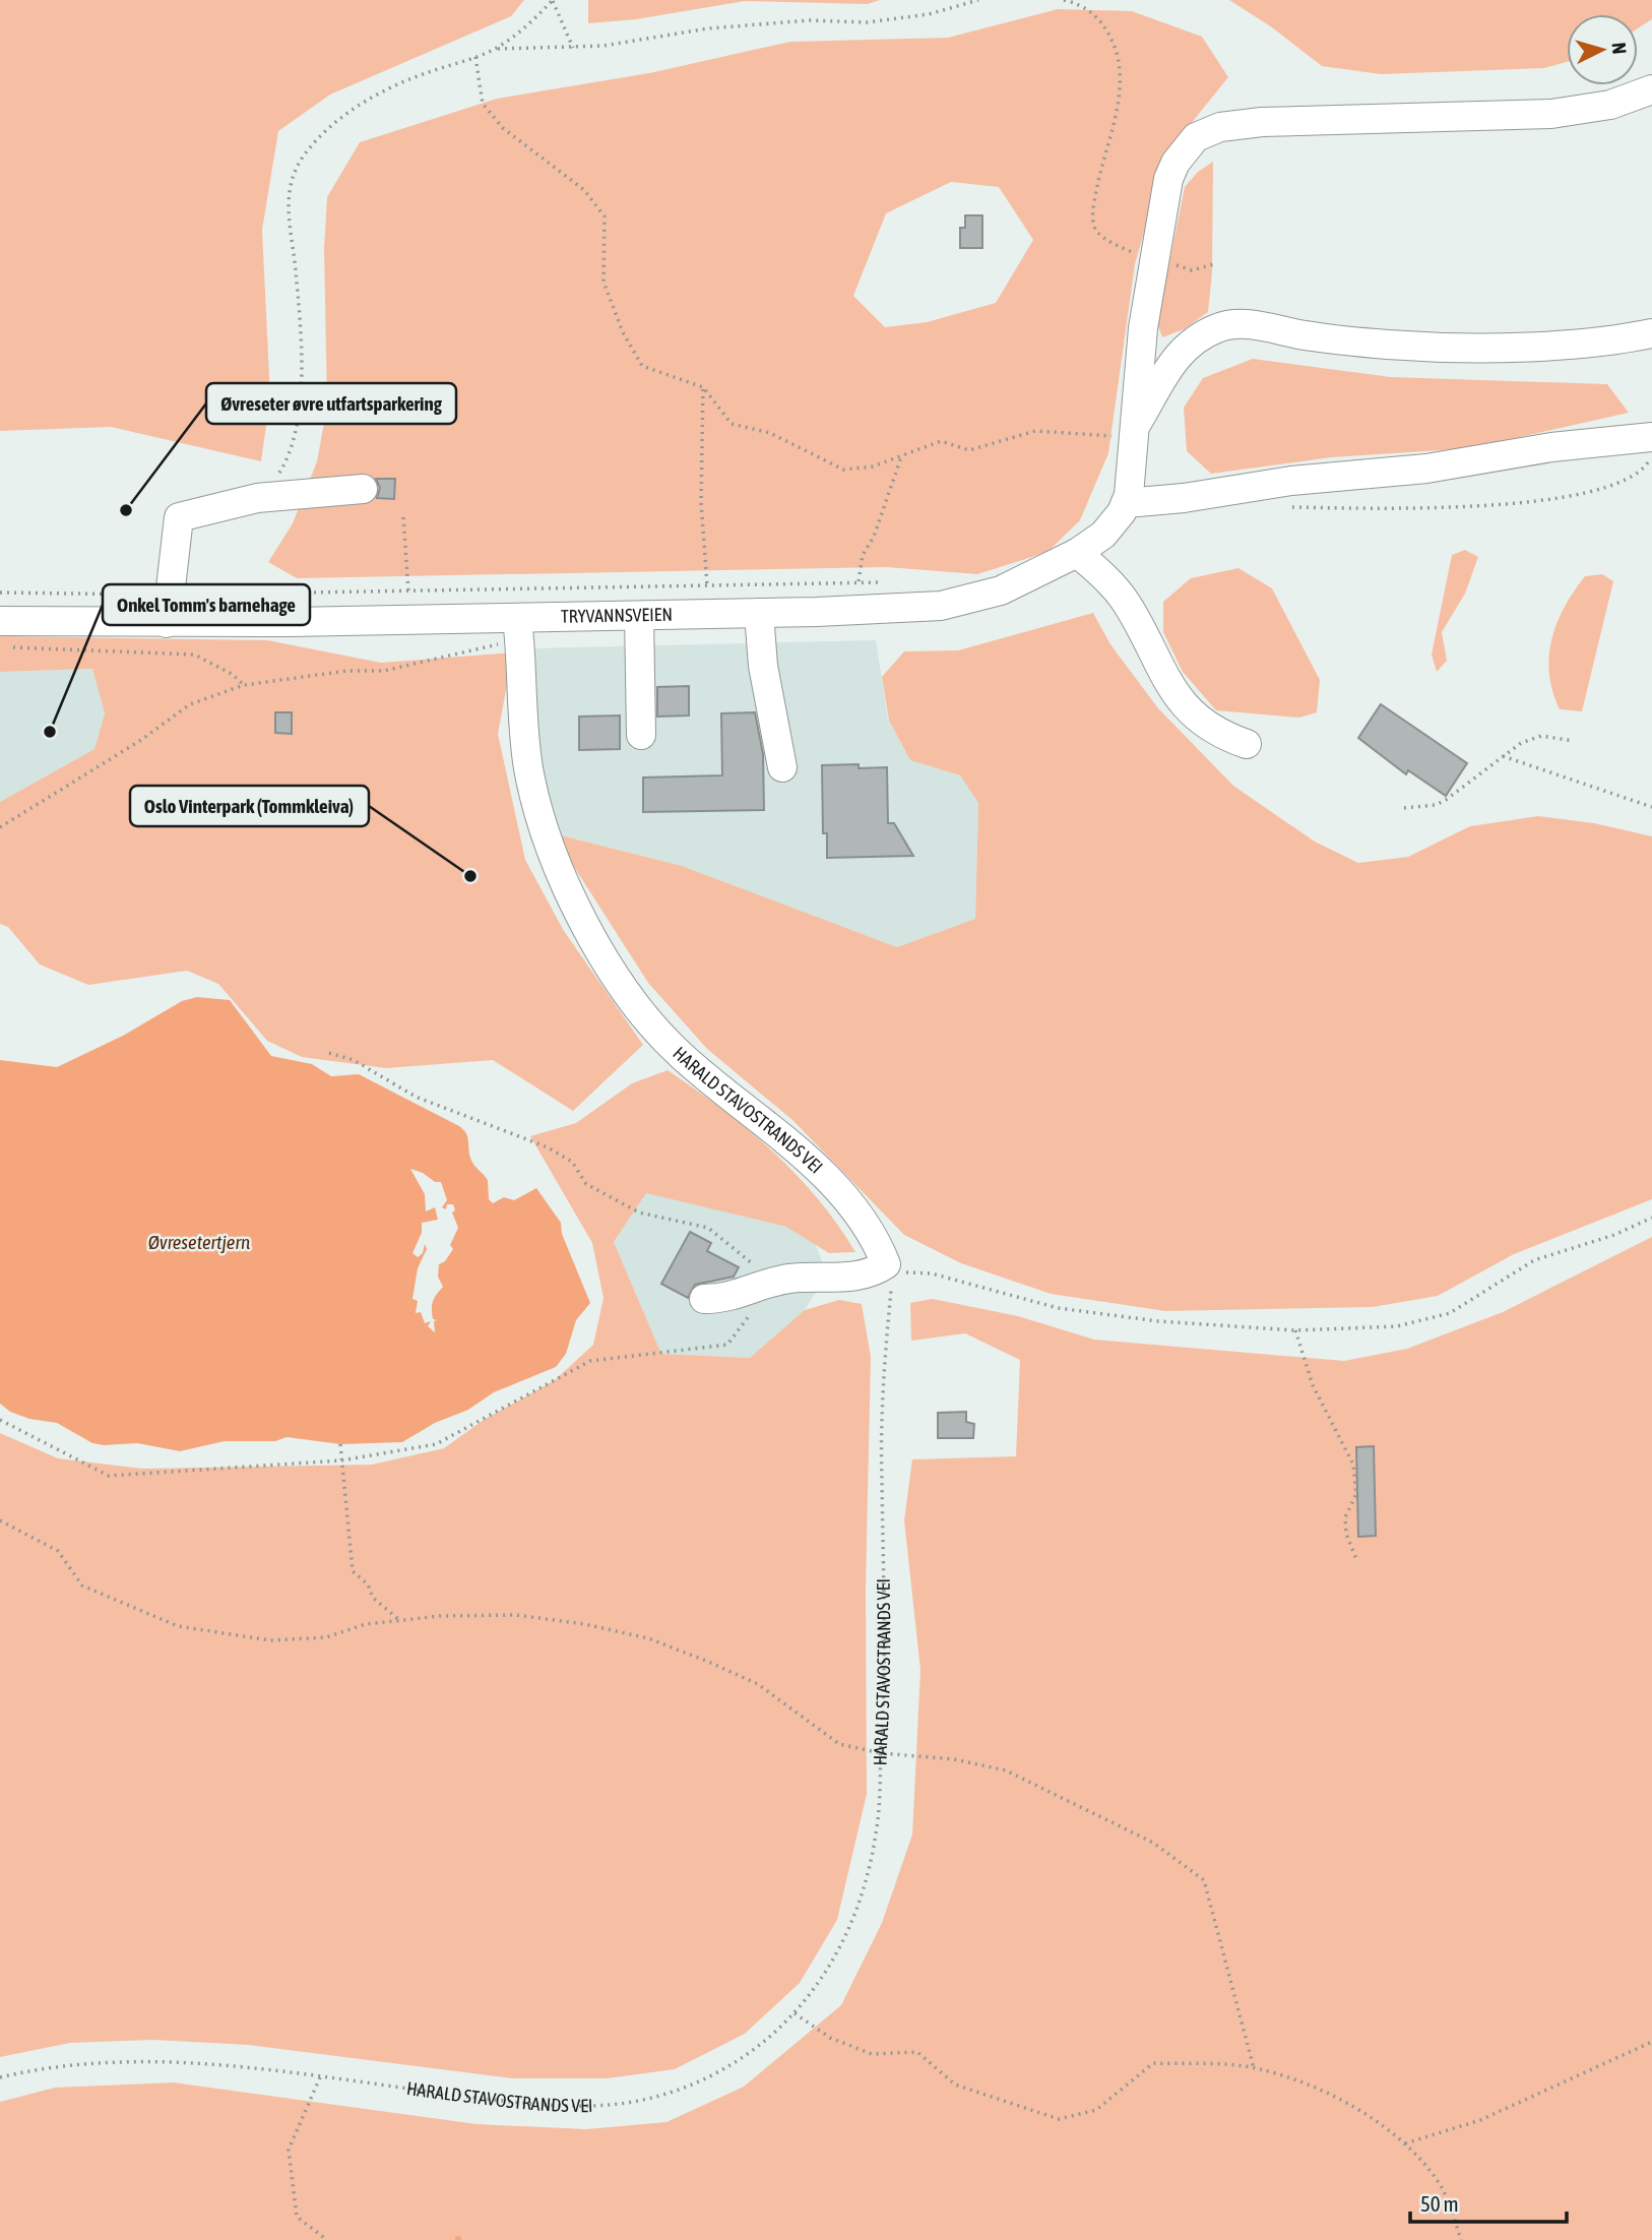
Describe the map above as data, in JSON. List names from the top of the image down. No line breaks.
{"streets":{"street":["TRYVANNSVEIEN","HARALD STAVOSTRANDS VEI"]},"crossings":[["TRYVANNSVEIEN","HARALD STAVOSTRANDS VEI"]],"water":["Øvresetertjern"],"places":["Øvreseter øvre utfartsparkering","Onkel Tomm's barnehage","Oslo Vinterpark (Tommkleiva)"],"scale_bar":"50 m","north":"right"}
